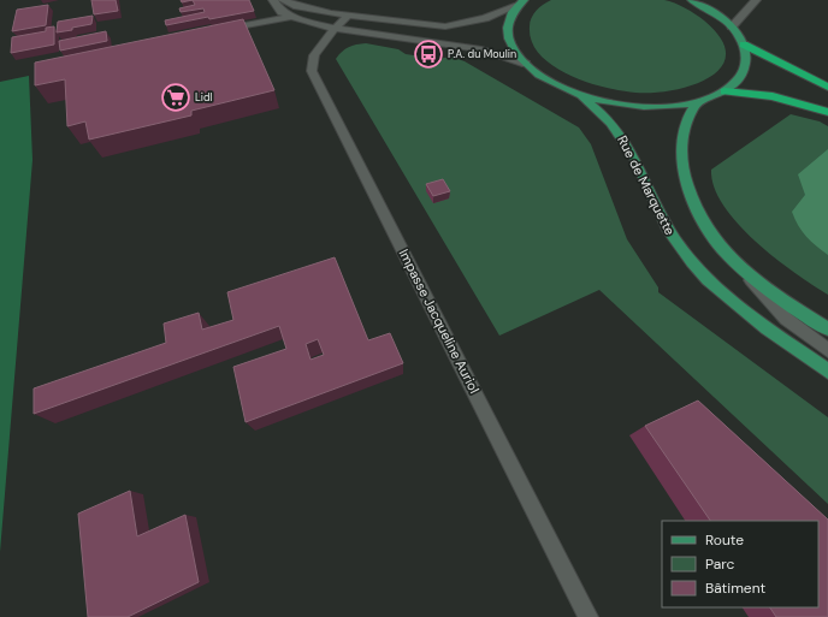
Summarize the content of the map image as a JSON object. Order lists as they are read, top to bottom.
{
  "streets": {
    "main road": ["Rue de Marquette"],
    "street": ["Impasse Jacqueline Auriol"]
  },
  "places": {
    "bus stop": ["P.A. du Moulin"],
    "supermarket": ["Lidl"]
  },
  "legend": ["Route", "Parc", "Bâtiment"]
}
